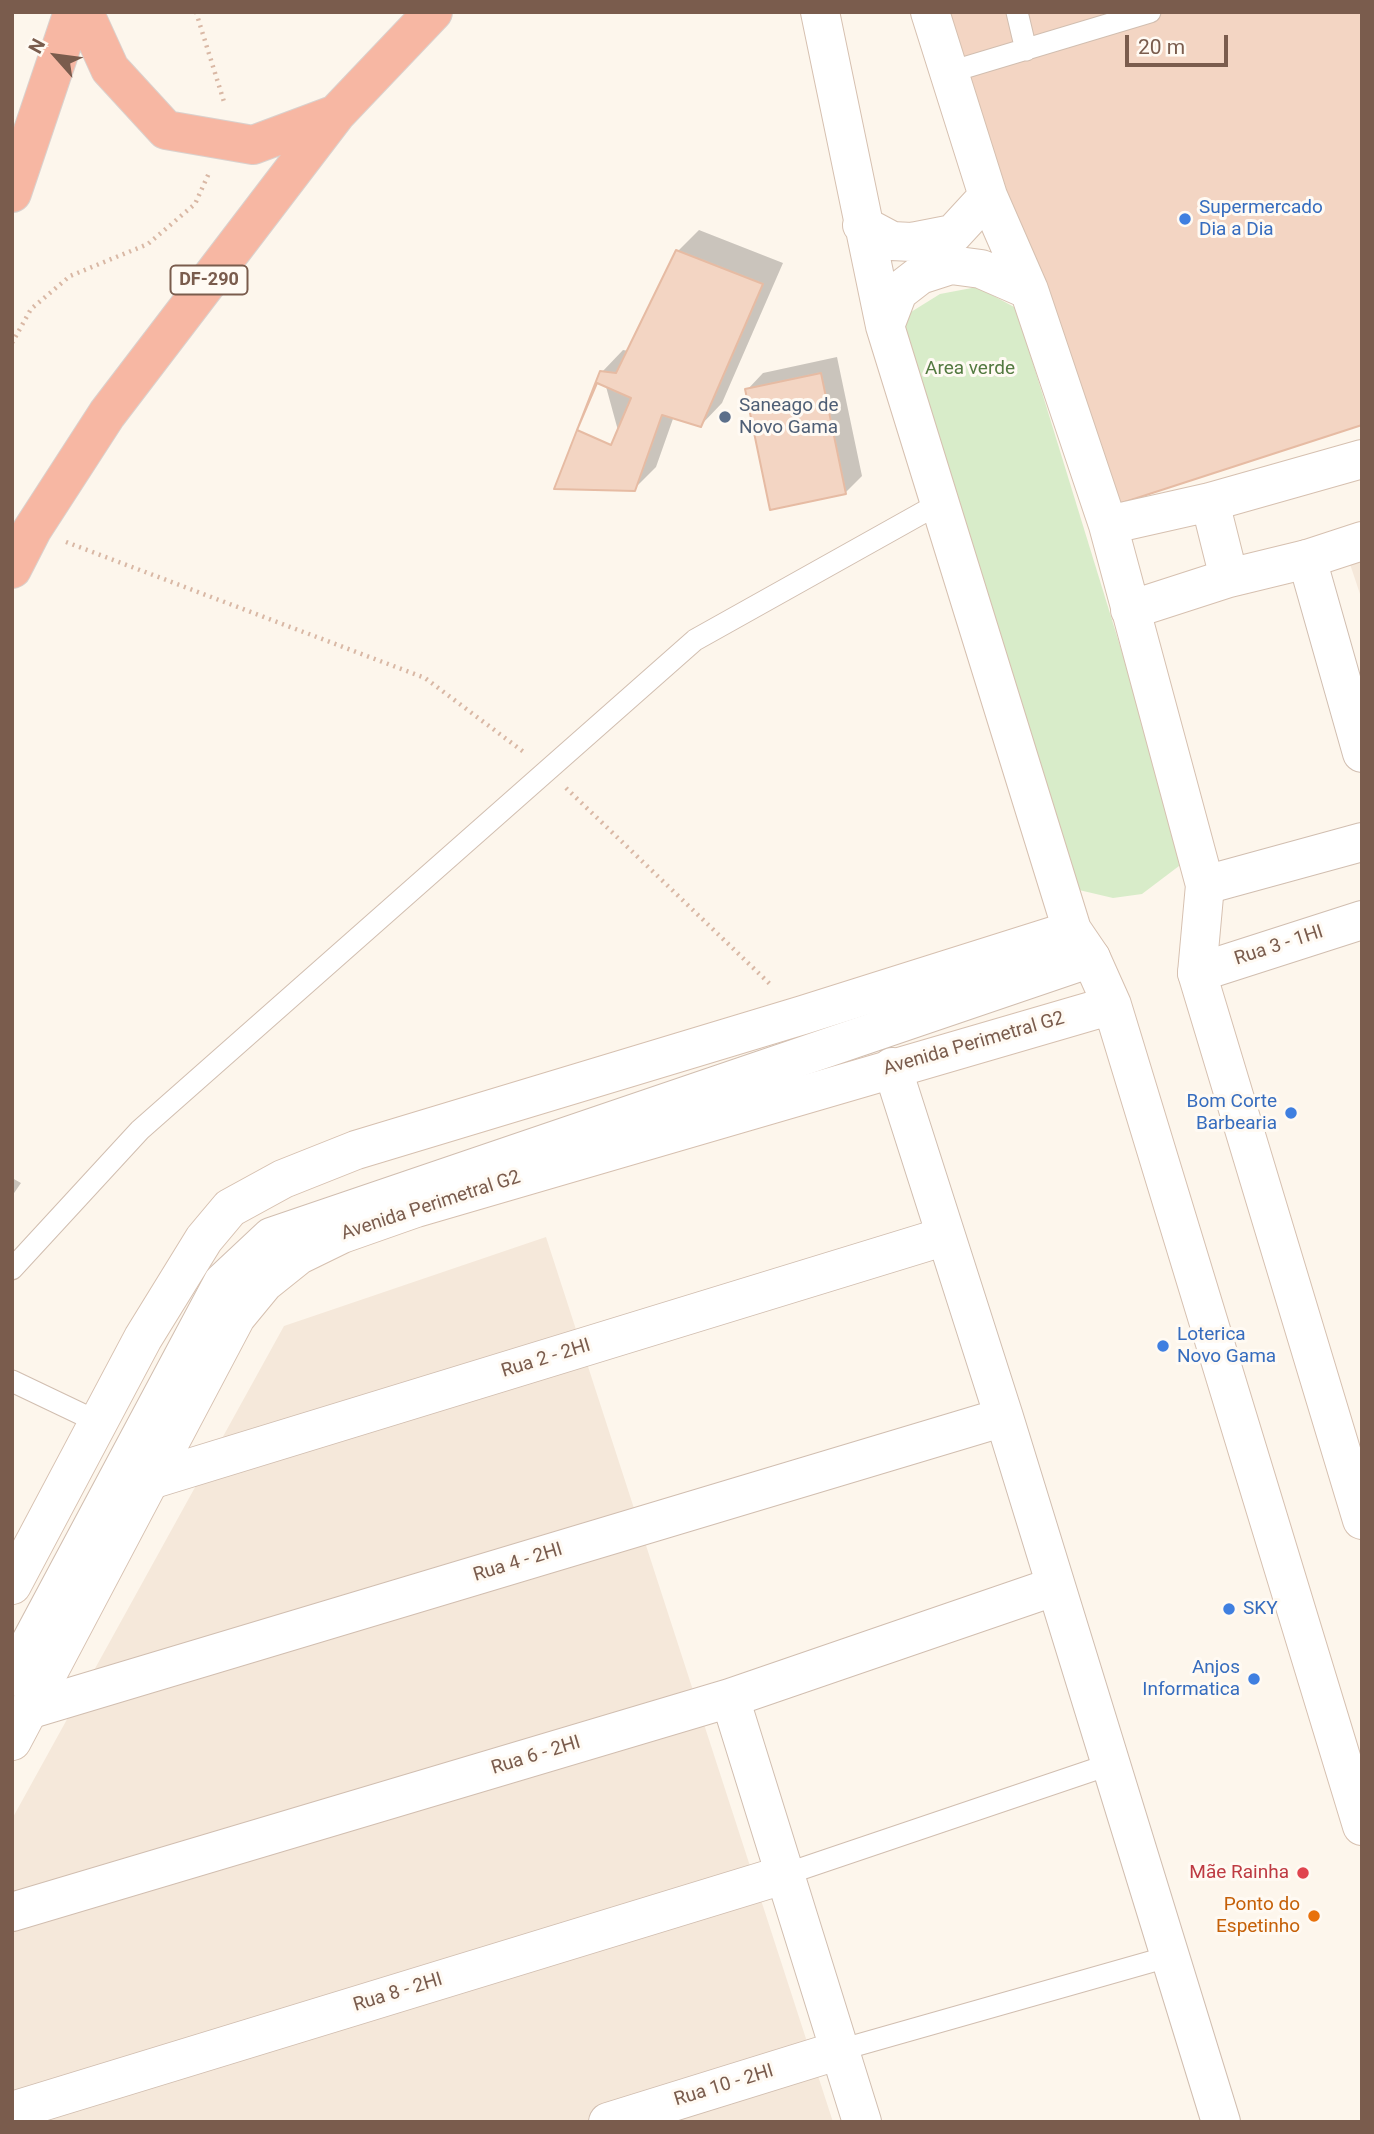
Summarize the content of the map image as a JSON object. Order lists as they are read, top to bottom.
{
  "streets": {
    "highway": ["DF-290"],
    "street": [
      "Rua 3 - 1HI",
      "Avenida Perimetral G2",
      "Rua 2 - 2HI",
      "Rua 4 - 2HI",
      "Rua 6 - 2HI",
      "Rua 8 - 2HI",
      "Rua 10 - 2HI"
    ]
  },
  "crossings": [
    ["Avenida Perimetral G2", "Rua 2 - 2HI"],
    ["Avenida Perimetral G2", "Rua 4 - 2HI"]
  ],
  "parks": ["Area verde"],
  "places": [
    "Supermercado Dia a Dia",
    "Saneago de Novo Gama",
    "Bom Corte Barbearia",
    "Loterica Novo Gama",
    "SKY",
    "Anjos Informatica",
    "Mãe Rainha",
    "Ponto do Espetinho"
  ],
  "scale_bar": "20 m",
  "north": "top left"
}
